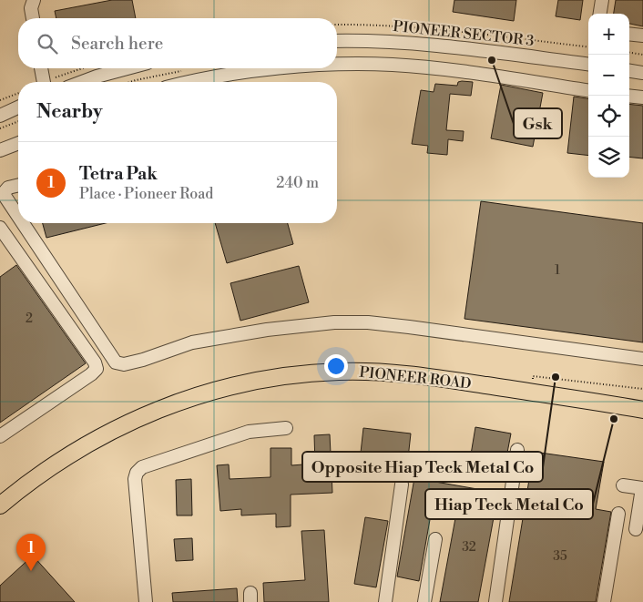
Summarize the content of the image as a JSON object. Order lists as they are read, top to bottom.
{
  "streets": {
    "main road": ["PIONEER ROAD"],
    "street": ["PIONEER SECTOR 3"]
  },
  "places": ["Gsk", "Opposite Hiap Teck Metal Co", "Hiap Teck Metal Co"],
  "house_numbers": [
    "1",
    "2",
    "32",
    "35"
  ],
  "page": {
    "map_buttons": ["+", "−"],
    "search": "Search here",
    "heading": "Nearby",
    "list": [
      {
        "mark": "1",
        "name": "Tetra Pak",
        "note": "Place · Pioneer Road",
        "value": "240 m"
      }
    ],
    "pins": "1"
  }
}
